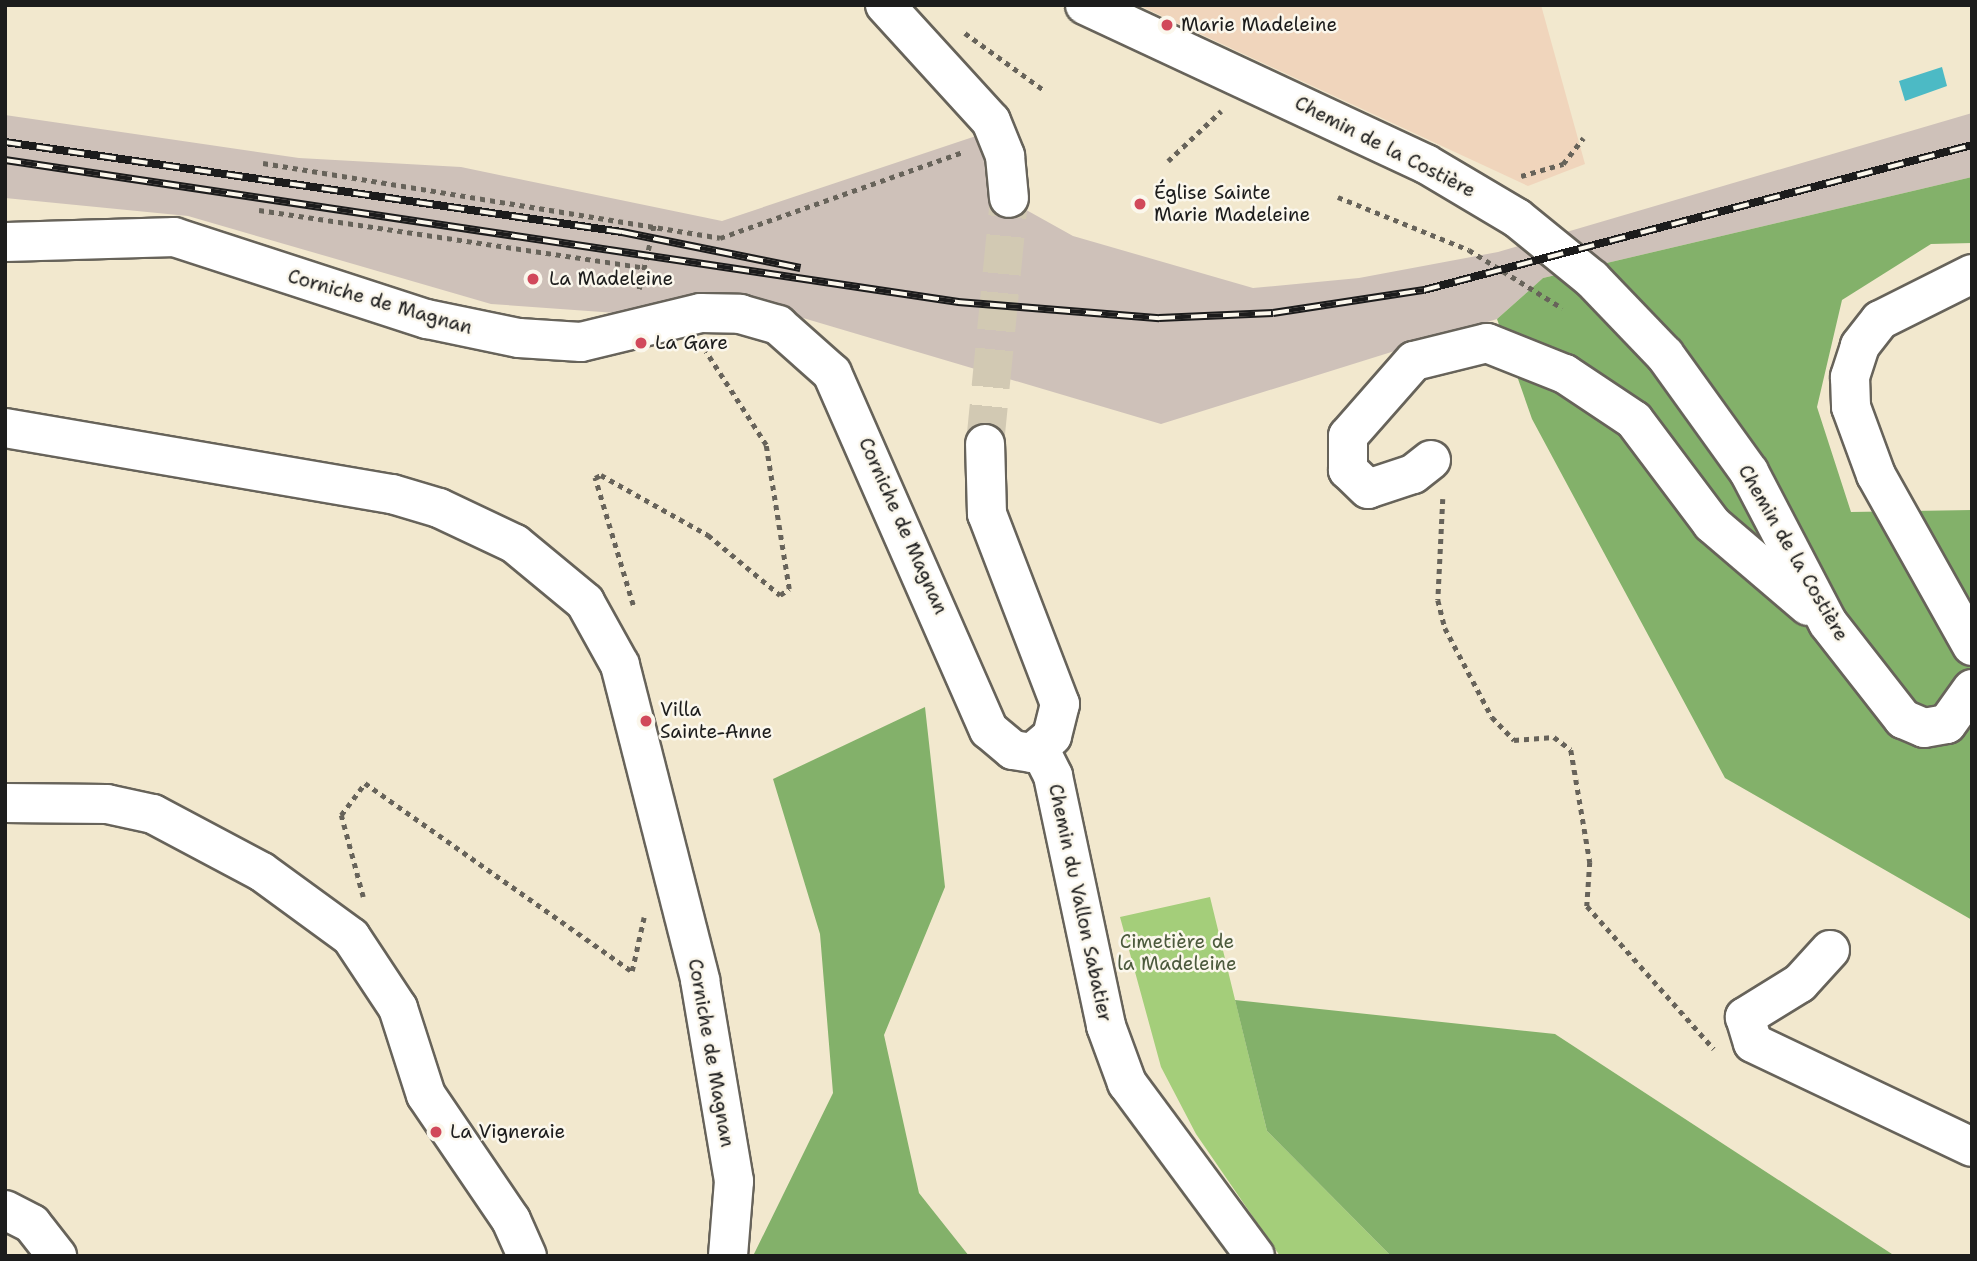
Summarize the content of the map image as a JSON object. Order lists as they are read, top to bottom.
{
  "streets": {
    "street": ["Chemin de la Costière", "Corniche de Magnan", "Chemin du Vallon Sabatier"]
  },
  "crossings": [
    ["Corniche de Magnan", "Chemin du Vallon Sabatier"]
  ],
  "parks": ["Cimetière de la Madeleine"],
  "places": [
    "Marie Madeleine",
    "Église Sainte Marie Madeleine",
    "La Madeleine",
    "La Gare",
    "Villa Sainte-Anne",
    "La Vigneraie"
  ]
}
